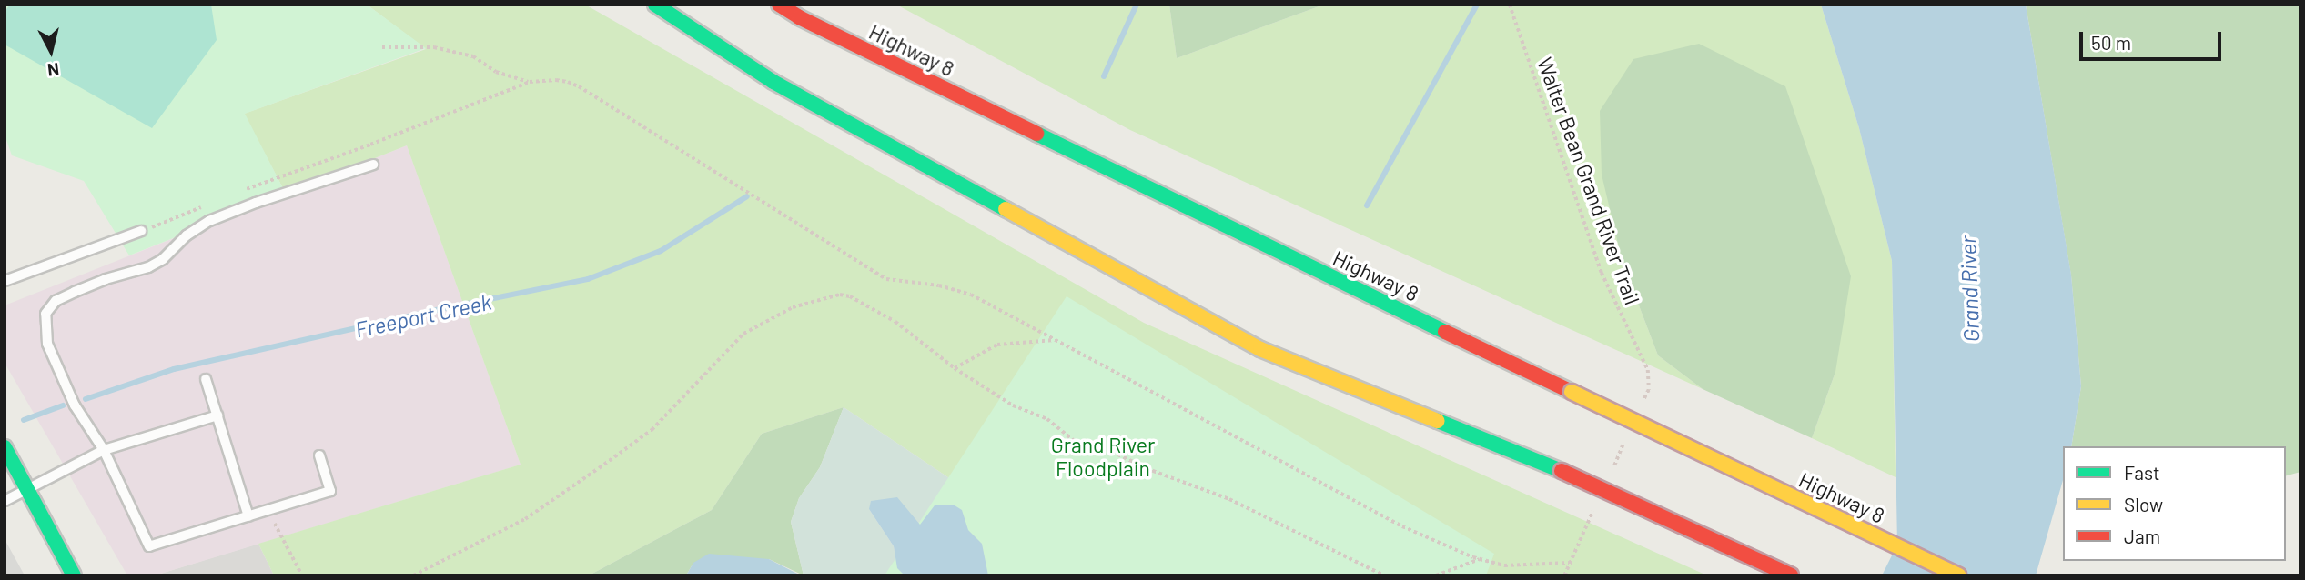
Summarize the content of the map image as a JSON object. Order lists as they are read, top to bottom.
{
  "streets": {
    "main road": ["Highway 8"],
    "path": ["Walter Bean Grand River Trail"]
  },
  "water": ["Grand River", "Freeport Creek"],
  "parks": ["Grand River Floodplain"],
  "legend": ["Fast", "Slow", "Jam"],
  "scale_bar": "50 m",
  "north": "bottom"
}
